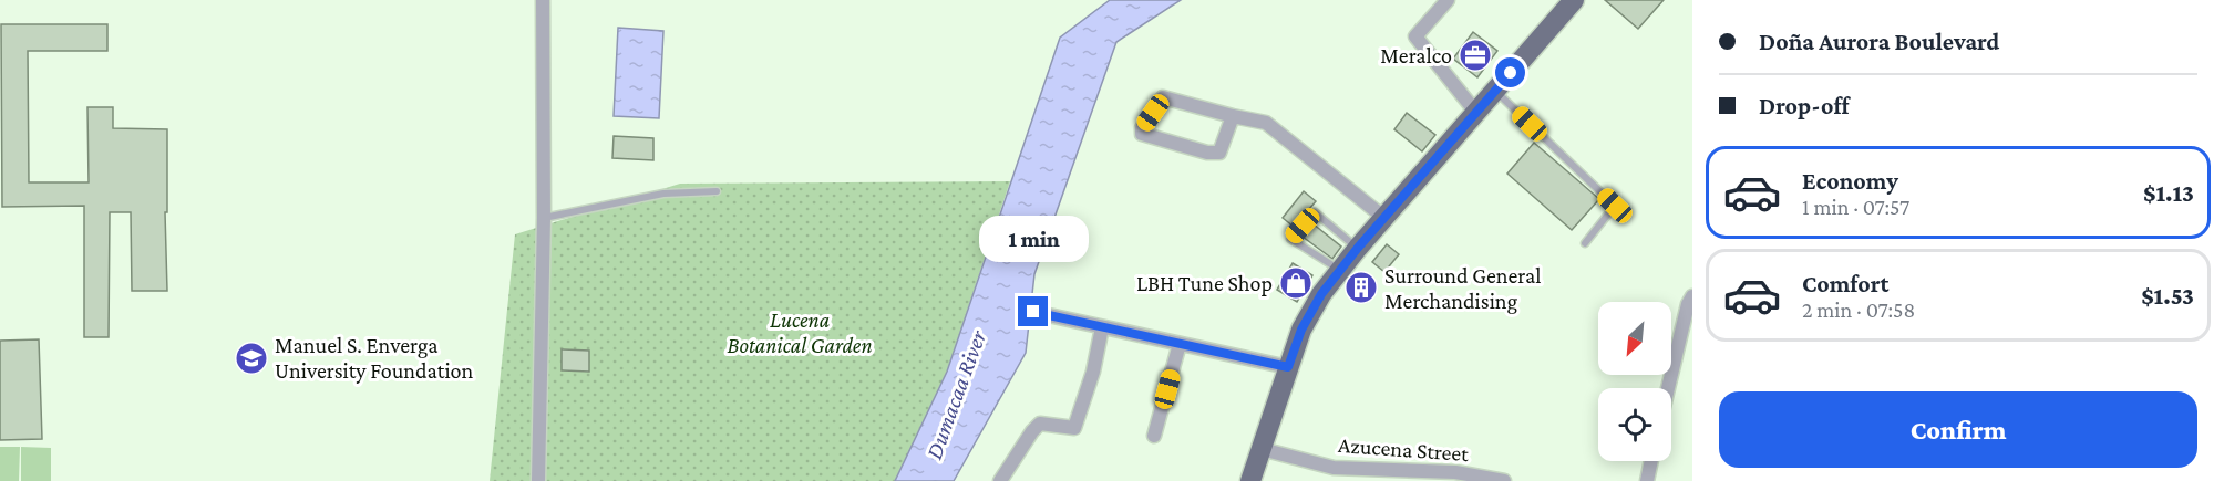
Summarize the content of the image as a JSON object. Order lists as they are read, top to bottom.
{
  "streets": {
    "street": ["Azucena Street"]
  },
  "water": ["Dumacaa River"],
  "parks": ["Lucena Botanical Garden"],
  "places": {
    "office": ["Meralco"],
    "shop": ["LBH Tune Shop"],
    "building": ["Surround General Merchandising"],
    "school or university": ["Manuel S. Enverga University Foundation"]
  },
  "north": "bottom left",
  "page": {
    "banner": ["Doña Aurora Boulevard", "Drop-off"],
    "list": [
      {
        "name": "Economy",
        "note": "1 min · 07:57",
        "value": "$1.13"
      },
      {
        "name": "Comfort",
        "note": "2 min · 07:58",
        "value": "$1.53"
      }
    ],
    "bubble": "1 min",
    "buttons": "Confirm"
  }
}
